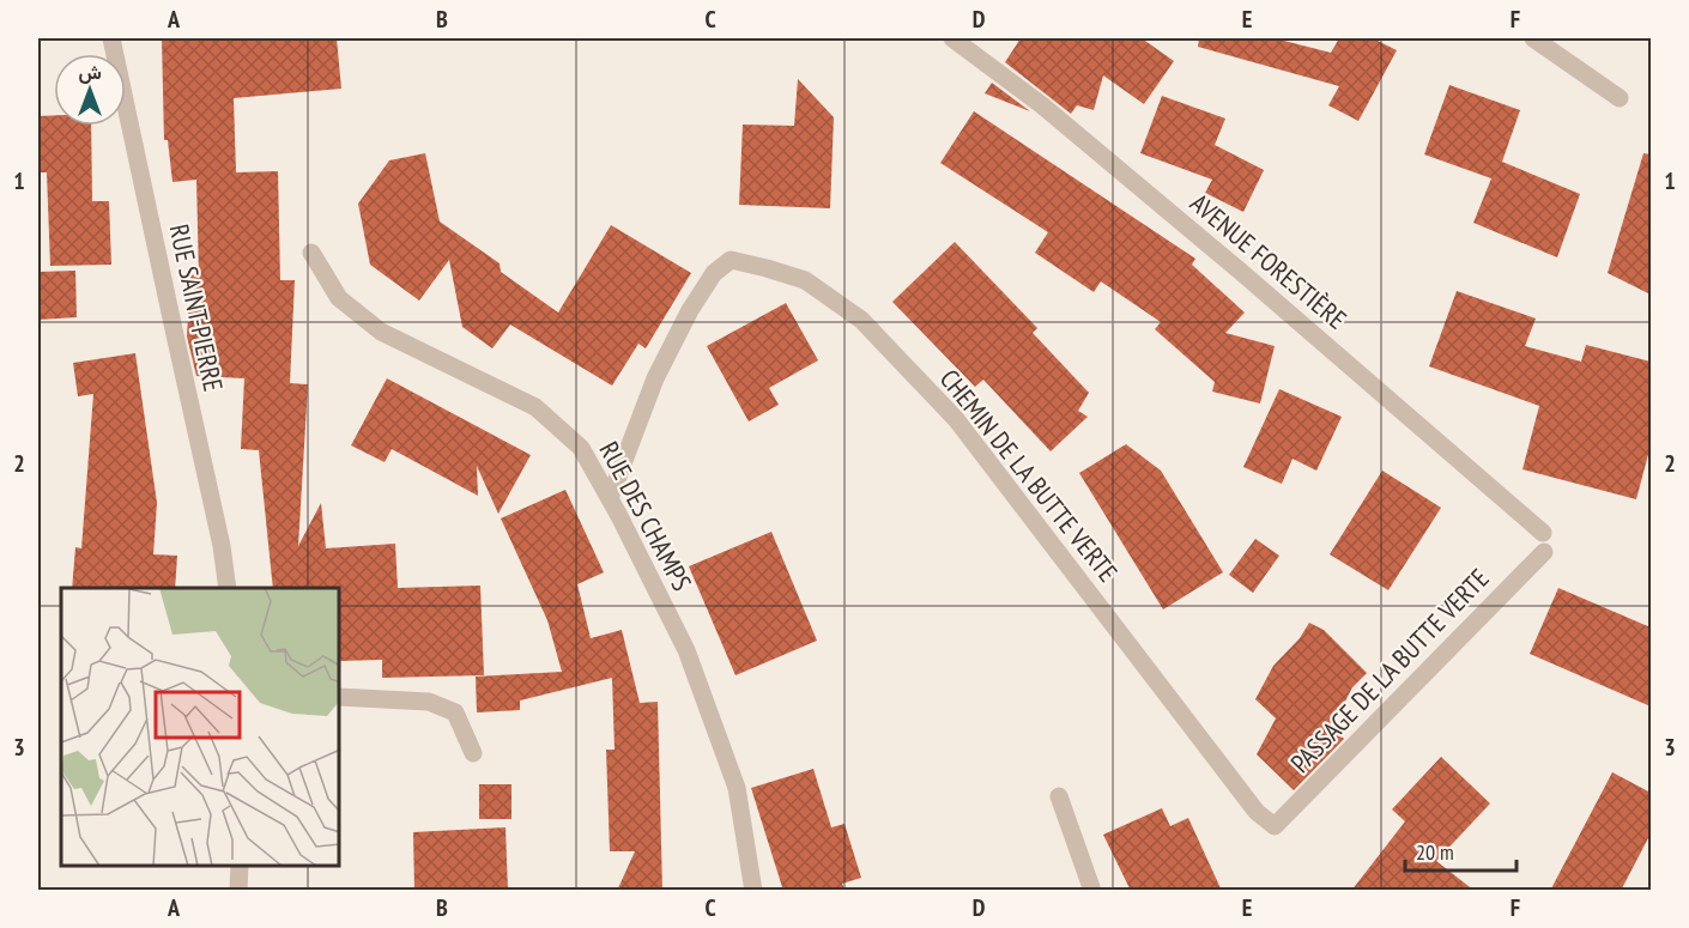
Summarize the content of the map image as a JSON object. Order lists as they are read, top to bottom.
{
  "streets": {
    "street": [
      "AVENUE FORESTIÈRE",
      "RUE SAINT-PIERRE",
      "CHEMIN DE LA BUTTE VERTE",
      "RUE DES CHAMPS",
      "PASSAGE DE LA BUTTE VERTE"
    ]
  },
  "crossings": [
    ["AVENUE FORESTIÈRE", "PASSAGE DE LA BUTTE VERTE"],
    ["CHEMIN DE LA BUTTE VERTE", "RUE DES CHAMPS"],
    ["CHEMIN DE LA BUTTE VERTE", "PASSAGE DE LA BUTTE VERTE"]
  ],
  "scale_bar": "20 m",
  "north": "top",
  "grid": {
    "columns": [
      "A",
      "B",
      "C",
      "D",
      "E",
      "F"
    ],
    "rows": ["1", "2", "3"]
  }
}
